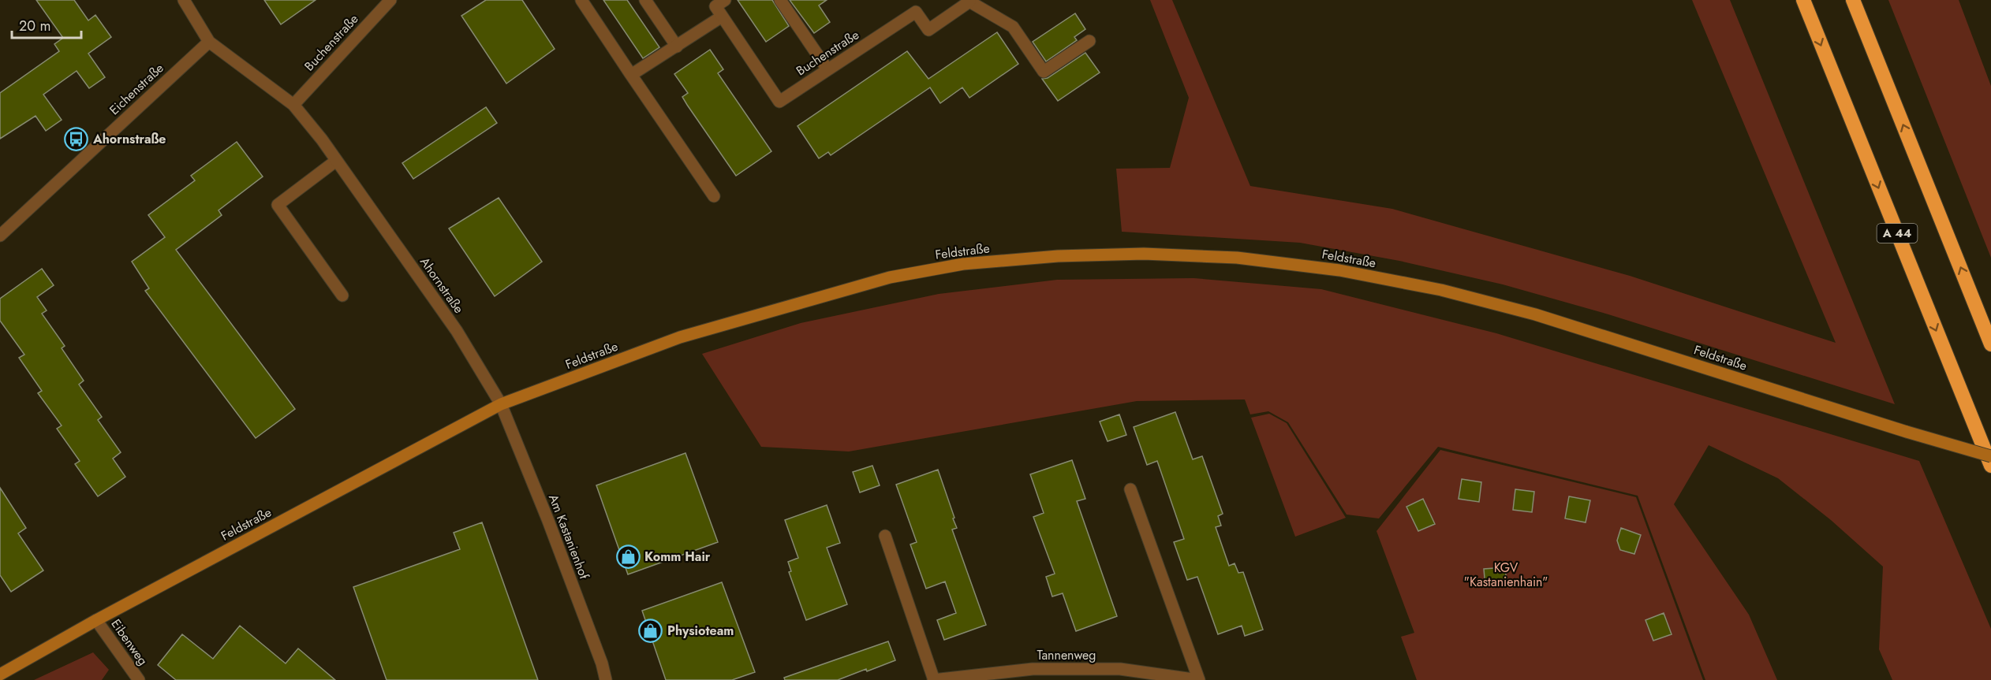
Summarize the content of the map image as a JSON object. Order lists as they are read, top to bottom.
{
  "streets": {
    "highway": ["A 44"],
    "main road": ["Feldstraße"],
    "street": [
      "Buchenstraße",
      "Eichenstraße",
      "Ahornstraße",
      "Am Kastanienhof",
      "Eibenweg",
      "Tannenweg"
    ]
  },
  "crossings": [
    ["Buchenstraße", "Ahornstraße"],
    ["Eichenstraße", "Ahornstraße"],
    ["Feldstraße", "Ahornstraße"],
    ["Feldstraße", "Am Kastanienhof"],
    ["Feldstraße", "Eibenweg"],
    ["Ahornstraße", "Am Kastanienhof"]
  ],
  "parks": ["KGV \"Kastanienhain\""],
  "places": {
    "bus stop": ["Ahornstraße"],
    "shop": ["Komm Hair", "Physioteam"]
  },
  "scale_bar": "20 m"
}
